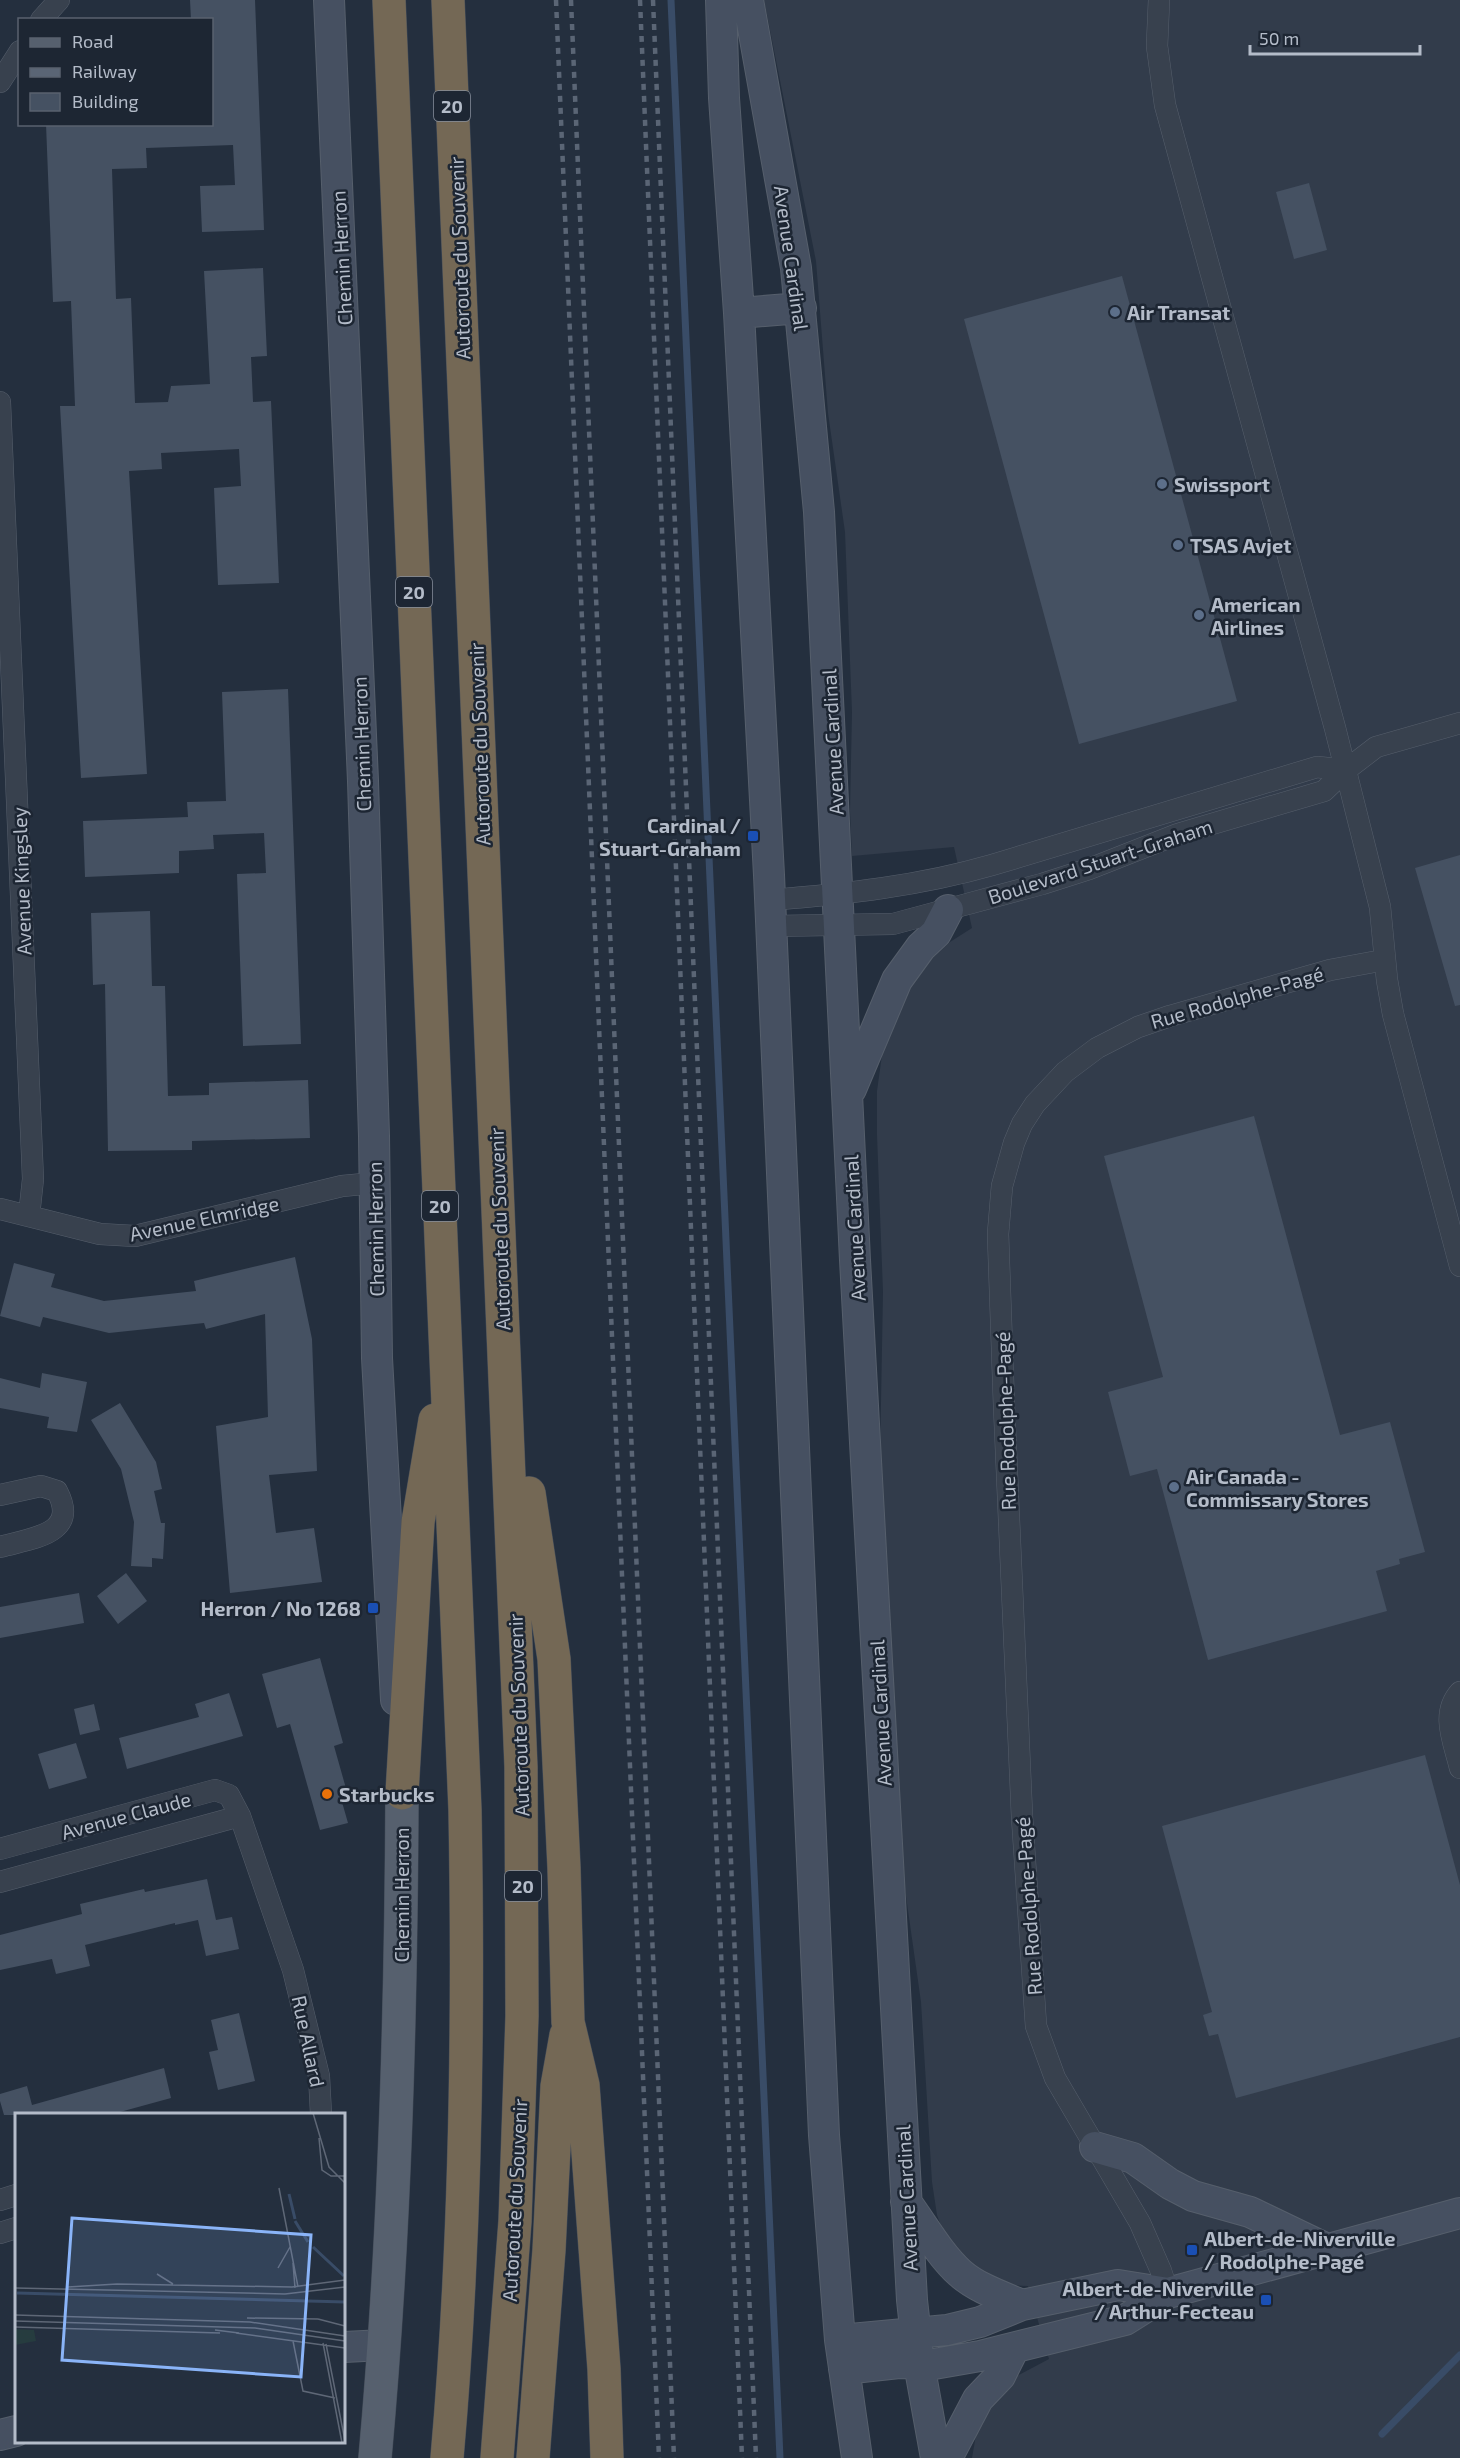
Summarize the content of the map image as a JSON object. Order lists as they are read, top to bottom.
{
  "streets": {
    "highway": ["20", "Autoroute du Souvenir"],
    "main road": ["Chemin Herron", "Avenue Cardinal"],
    "street": [
      "Boulevard Stuart-Graham",
      "Avenue Kingsley",
      "Rue Rodolphe-Pagé",
      "Avenue Elmridge",
      "Avenue Claude",
      "Rue Allard"
    ]
  },
  "crossings": [
    ["Chemin Herron", "Avenue Elmridge"],
    ["Avenue Cardinal", "Boulevard Stuart-Graham"],
    ["Avenue Kingsley", "Avenue Elmridge"],
    ["Avenue Claude", "Rue Allard"]
  ],
  "places": {
    "other": [
      "Air Transat",
      "Swissport",
      "TSAS Avjet",
      "American Airlines",
      "Air Canada - Commissary Stores",
      "Starbucks"
    ],
    "transit": [
      "Cardinal / Stuart-Graham",
      "Herron / No 1268",
      "Albert-de-Niverville / Rodolphe-Pagé",
      "Albert-de-Niverville / Arthur-Fecteau"
    ]
  },
  "legend": ["Road", "Railway", "Building"],
  "scale_bar": "50 m"
}
